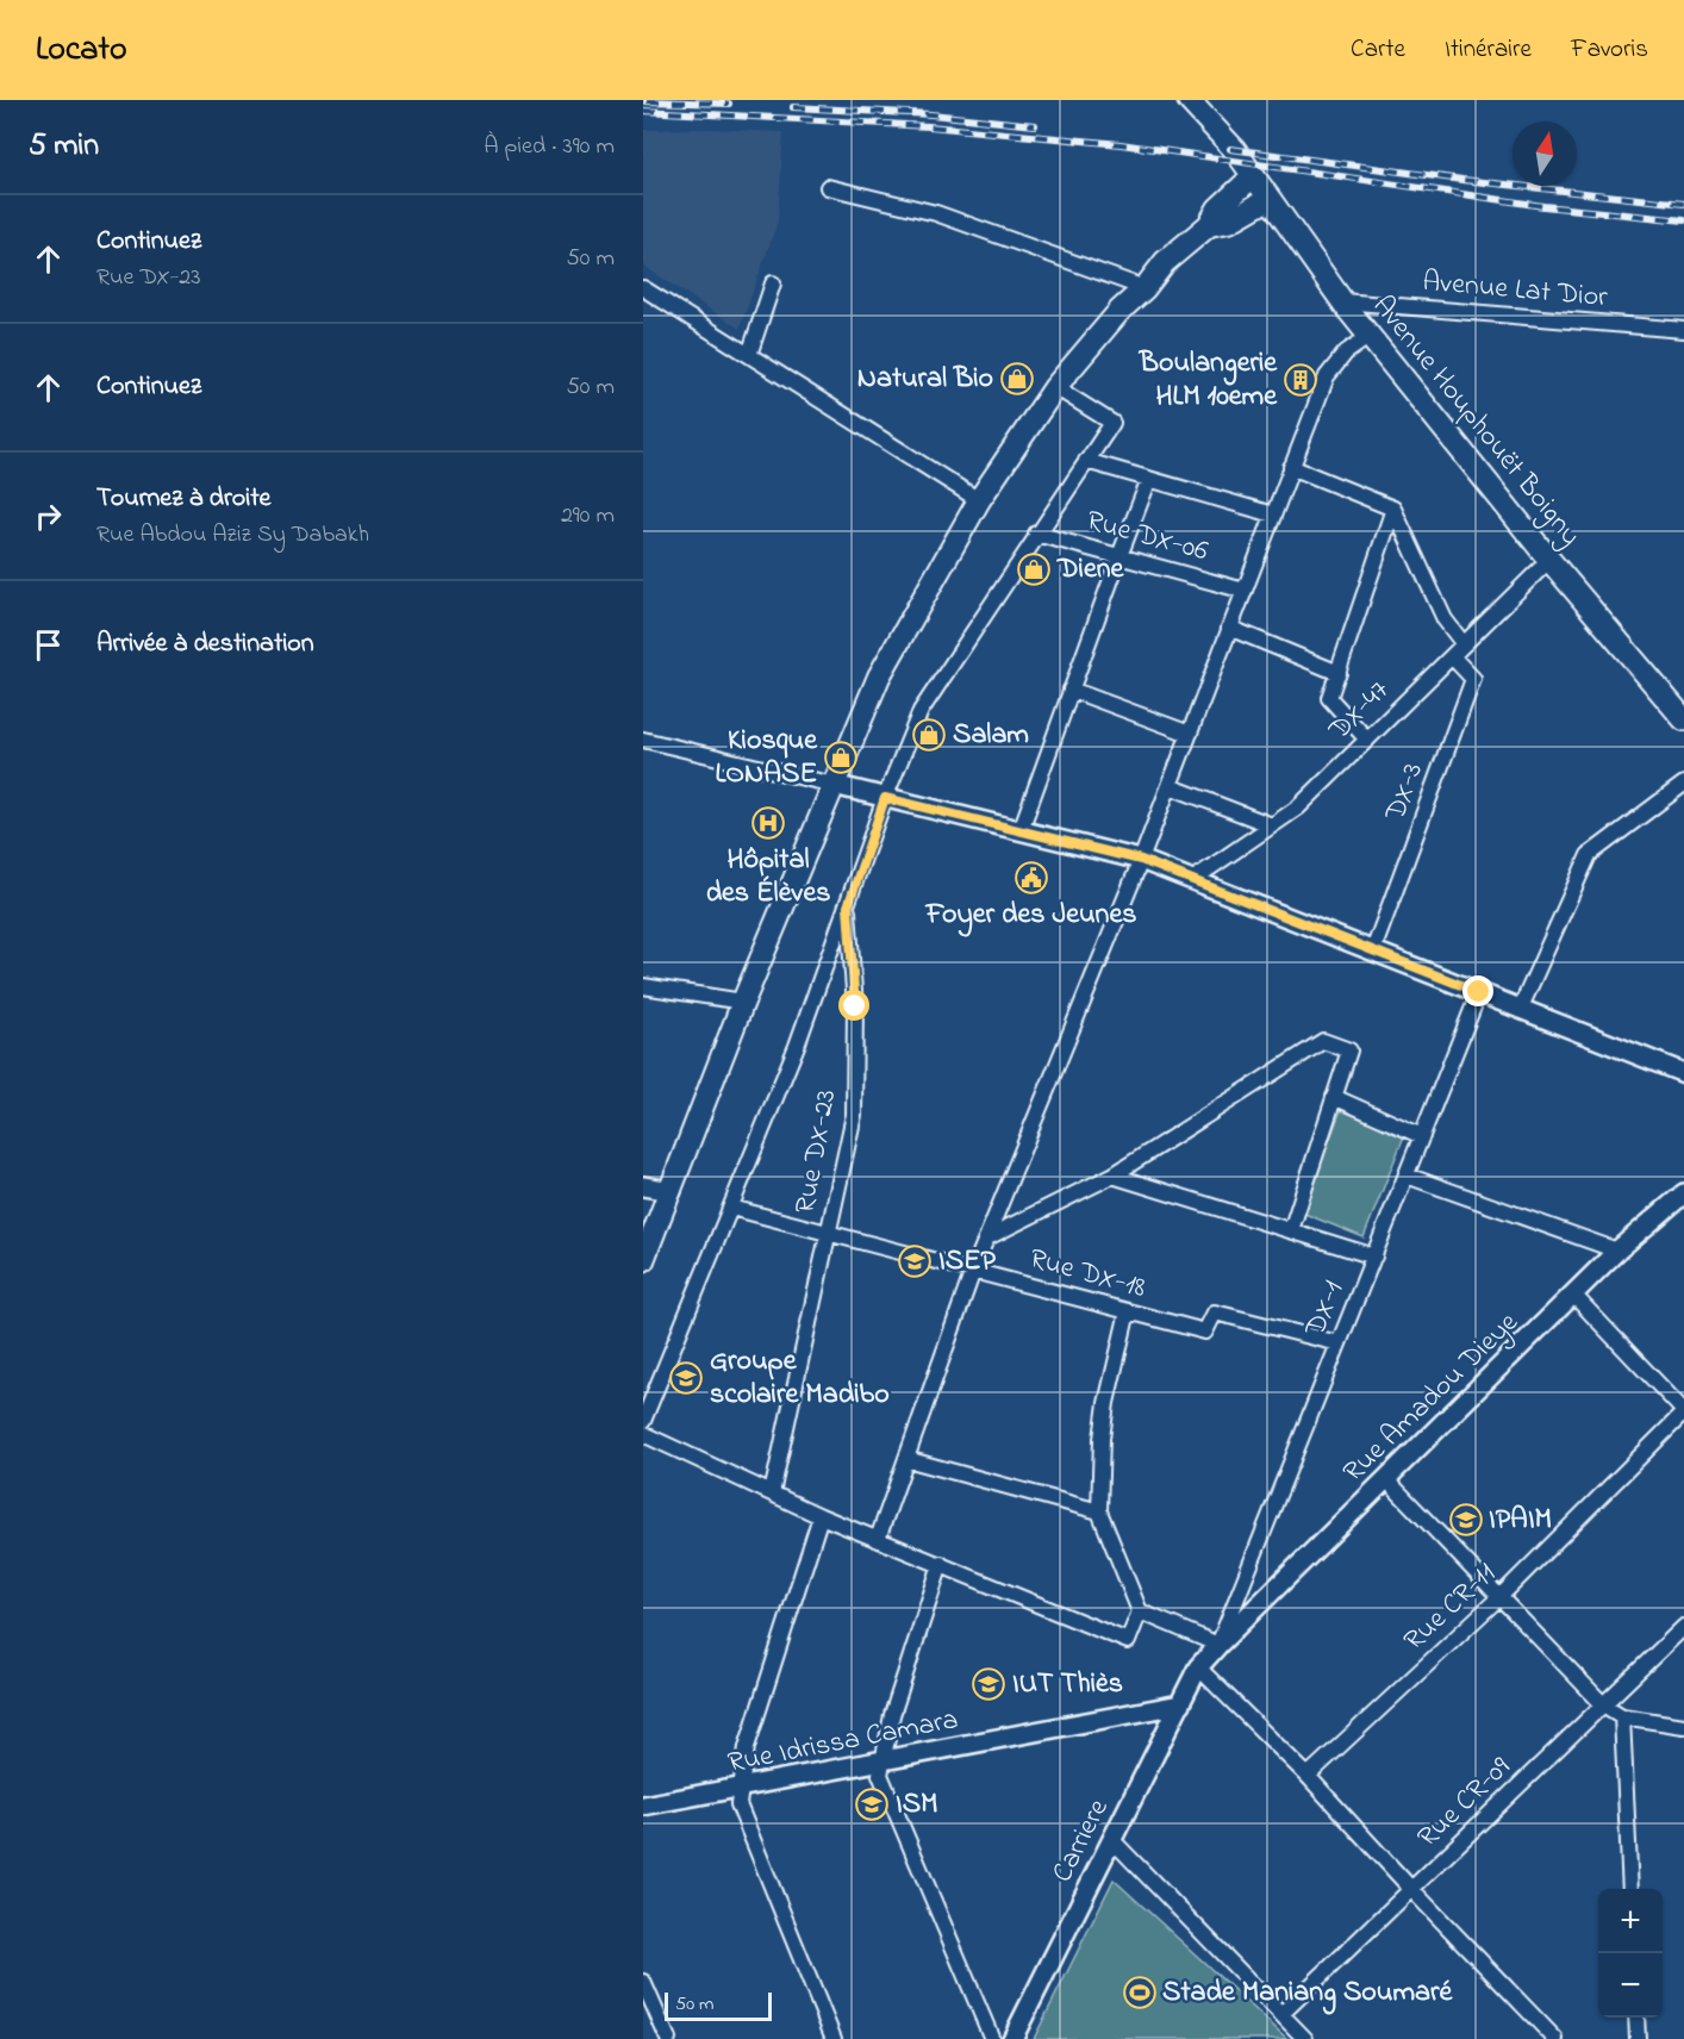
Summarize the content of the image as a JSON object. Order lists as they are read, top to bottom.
{
  "streets": {
    "main road": ["Avenue Houphouët Boigny"],
    "street": [
      "Avenue Lat Dior",
      "Rue DX-06",
      "DX-47",
      "DX-3",
      "Rue DX-23",
      "Rue DX-18",
      "DX-1",
      "Rue Amadou Dieye",
      "Rue CR-11",
      "Rue Idrissa Camara",
      "Rue CR-09",
      "Carriere"
    ]
  },
  "crossings": [
    ["Avenue Lat Dior", "Avenue Houphouët Boigny"],
    ["Avenue Houphouët Boigny", "DX-47"],
    ["DX-47", "DX-3"],
    ["Rue DX-23", "Rue DX-18"],
    ["Rue DX-18", "DX-1"],
    ["DX-1", "Rue Amadou Dieye"],
    ["Rue Amadou Dieye", "Carriere"],
    ["Rue Idrissa Camara", "Carriere"]
  ],
  "places": {
    "shop": [
      "Natural Bio",
      "Diene",
      "Salam",
      "Kiosque LONASE"
    ],
    "building": ["Boulangerie HLM 10eme"],
    "hospital": ["Hôpital des Élèves"],
    "public building": ["Foyer des Jeunes"],
    "school or university": [
      "ISEP",
      "Groupe scolaire Madibo",
      "IPAIM",
      "IUT Thiès",
      "ISM"
    ],
    "sports": ["Stade Maniang Soumaré"]
  },
  "scale_bar": "50 m",
  "north": "top",
  "page": {
    "header": "Locato",
    "nav": ["Carte", "Itinéraire", "Favoris"],
    "heading": ["5 min", "À pied · 390 m"],
    "list": [
      ["Continuez", "Rue DX-23", "50 m"],
      ["Continuez", "50 m"],
      ["Tournez à droite", "Rue Abdou Aziz Sy Dabakh", "290 m"],
      "Arrivée à destination"
    ],
    "map_buttons": ["+", "−"],
    "scale": "50 m"
  }
}
